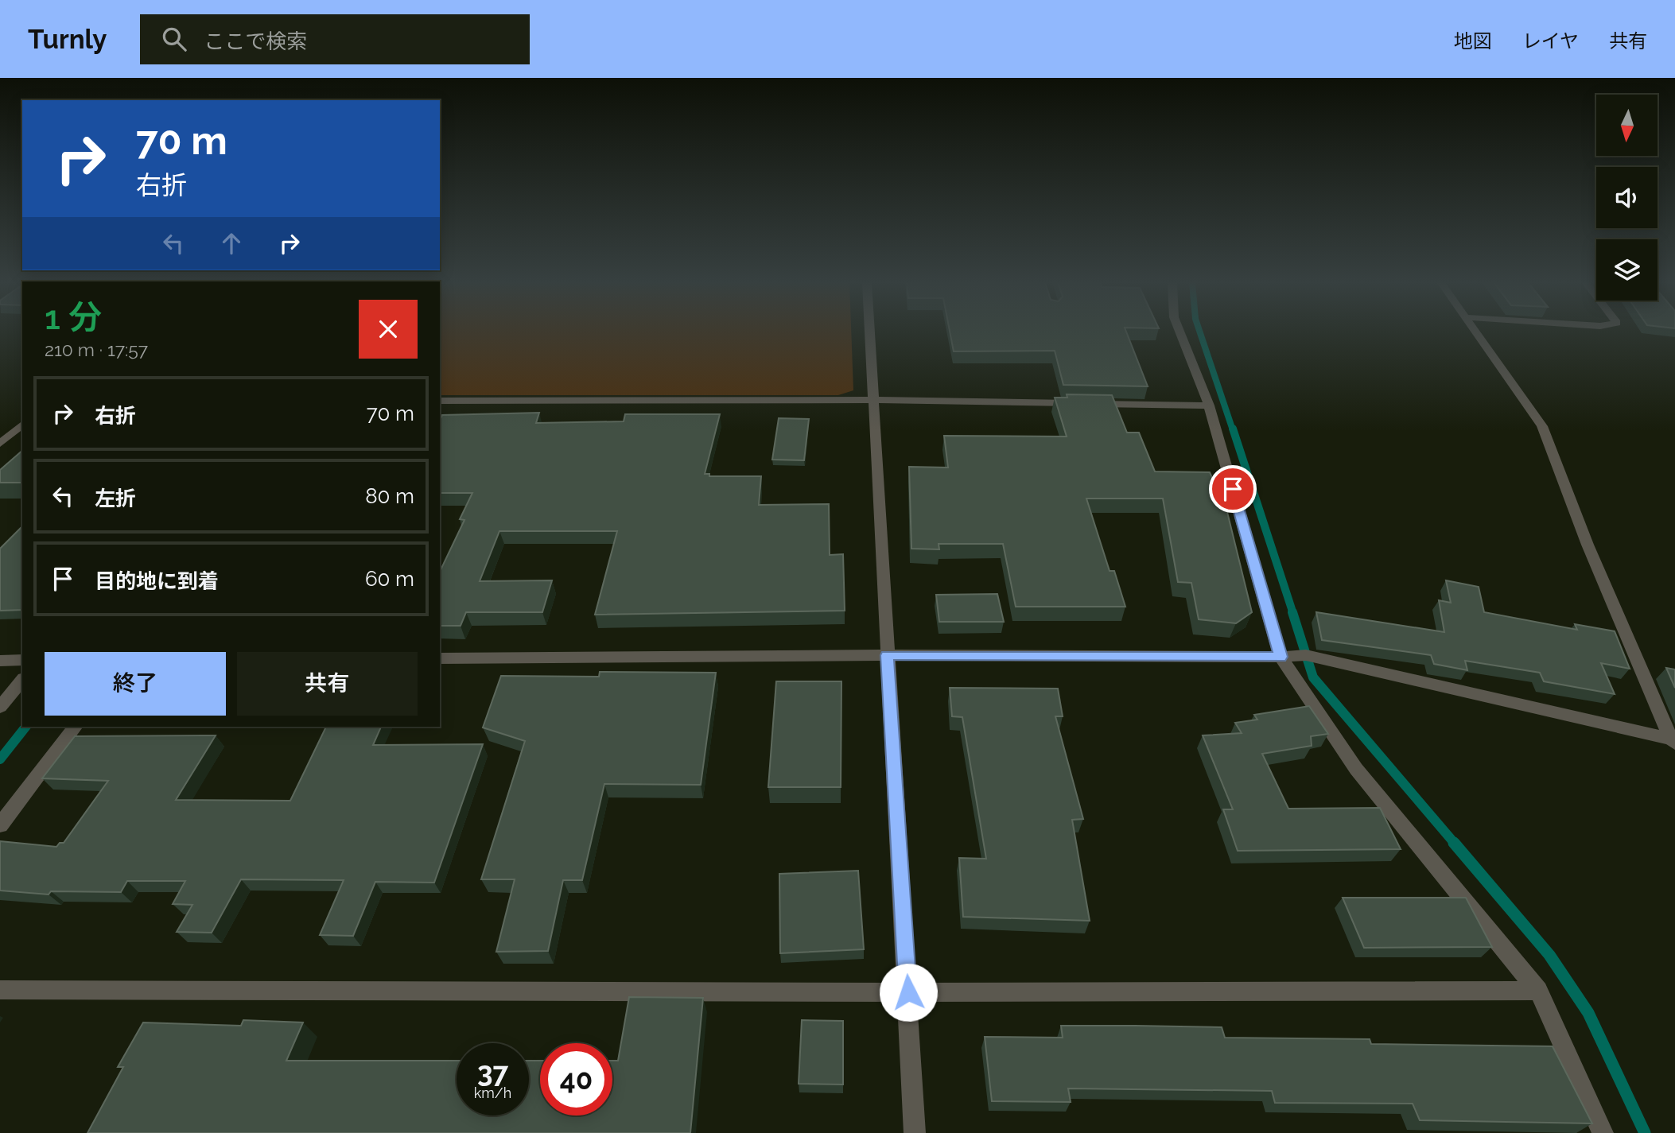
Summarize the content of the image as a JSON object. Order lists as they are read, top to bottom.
{
  "north": "bottom",
  "page": {
    "header": "Turnly",
    "search": "ここで検索",
    "nav": ["地図", "レイヤ", "共有"],
    "turn": ["70 m", "右折"],
    "heading": ["1 分", "210 m · 17:57"],
    "list": [
      {
        "name": "右折",
        "value": "70 m"
      },
      {
        "name": "左折",
        "value": "80 m"
      },
      {
        "name": "目的地に到着",
        "value": "60 m"
      }
    ],
    "buttons": ["終了", "共有"],
    "speed": "37 km/h",
    "limit": "40"
  }
}
